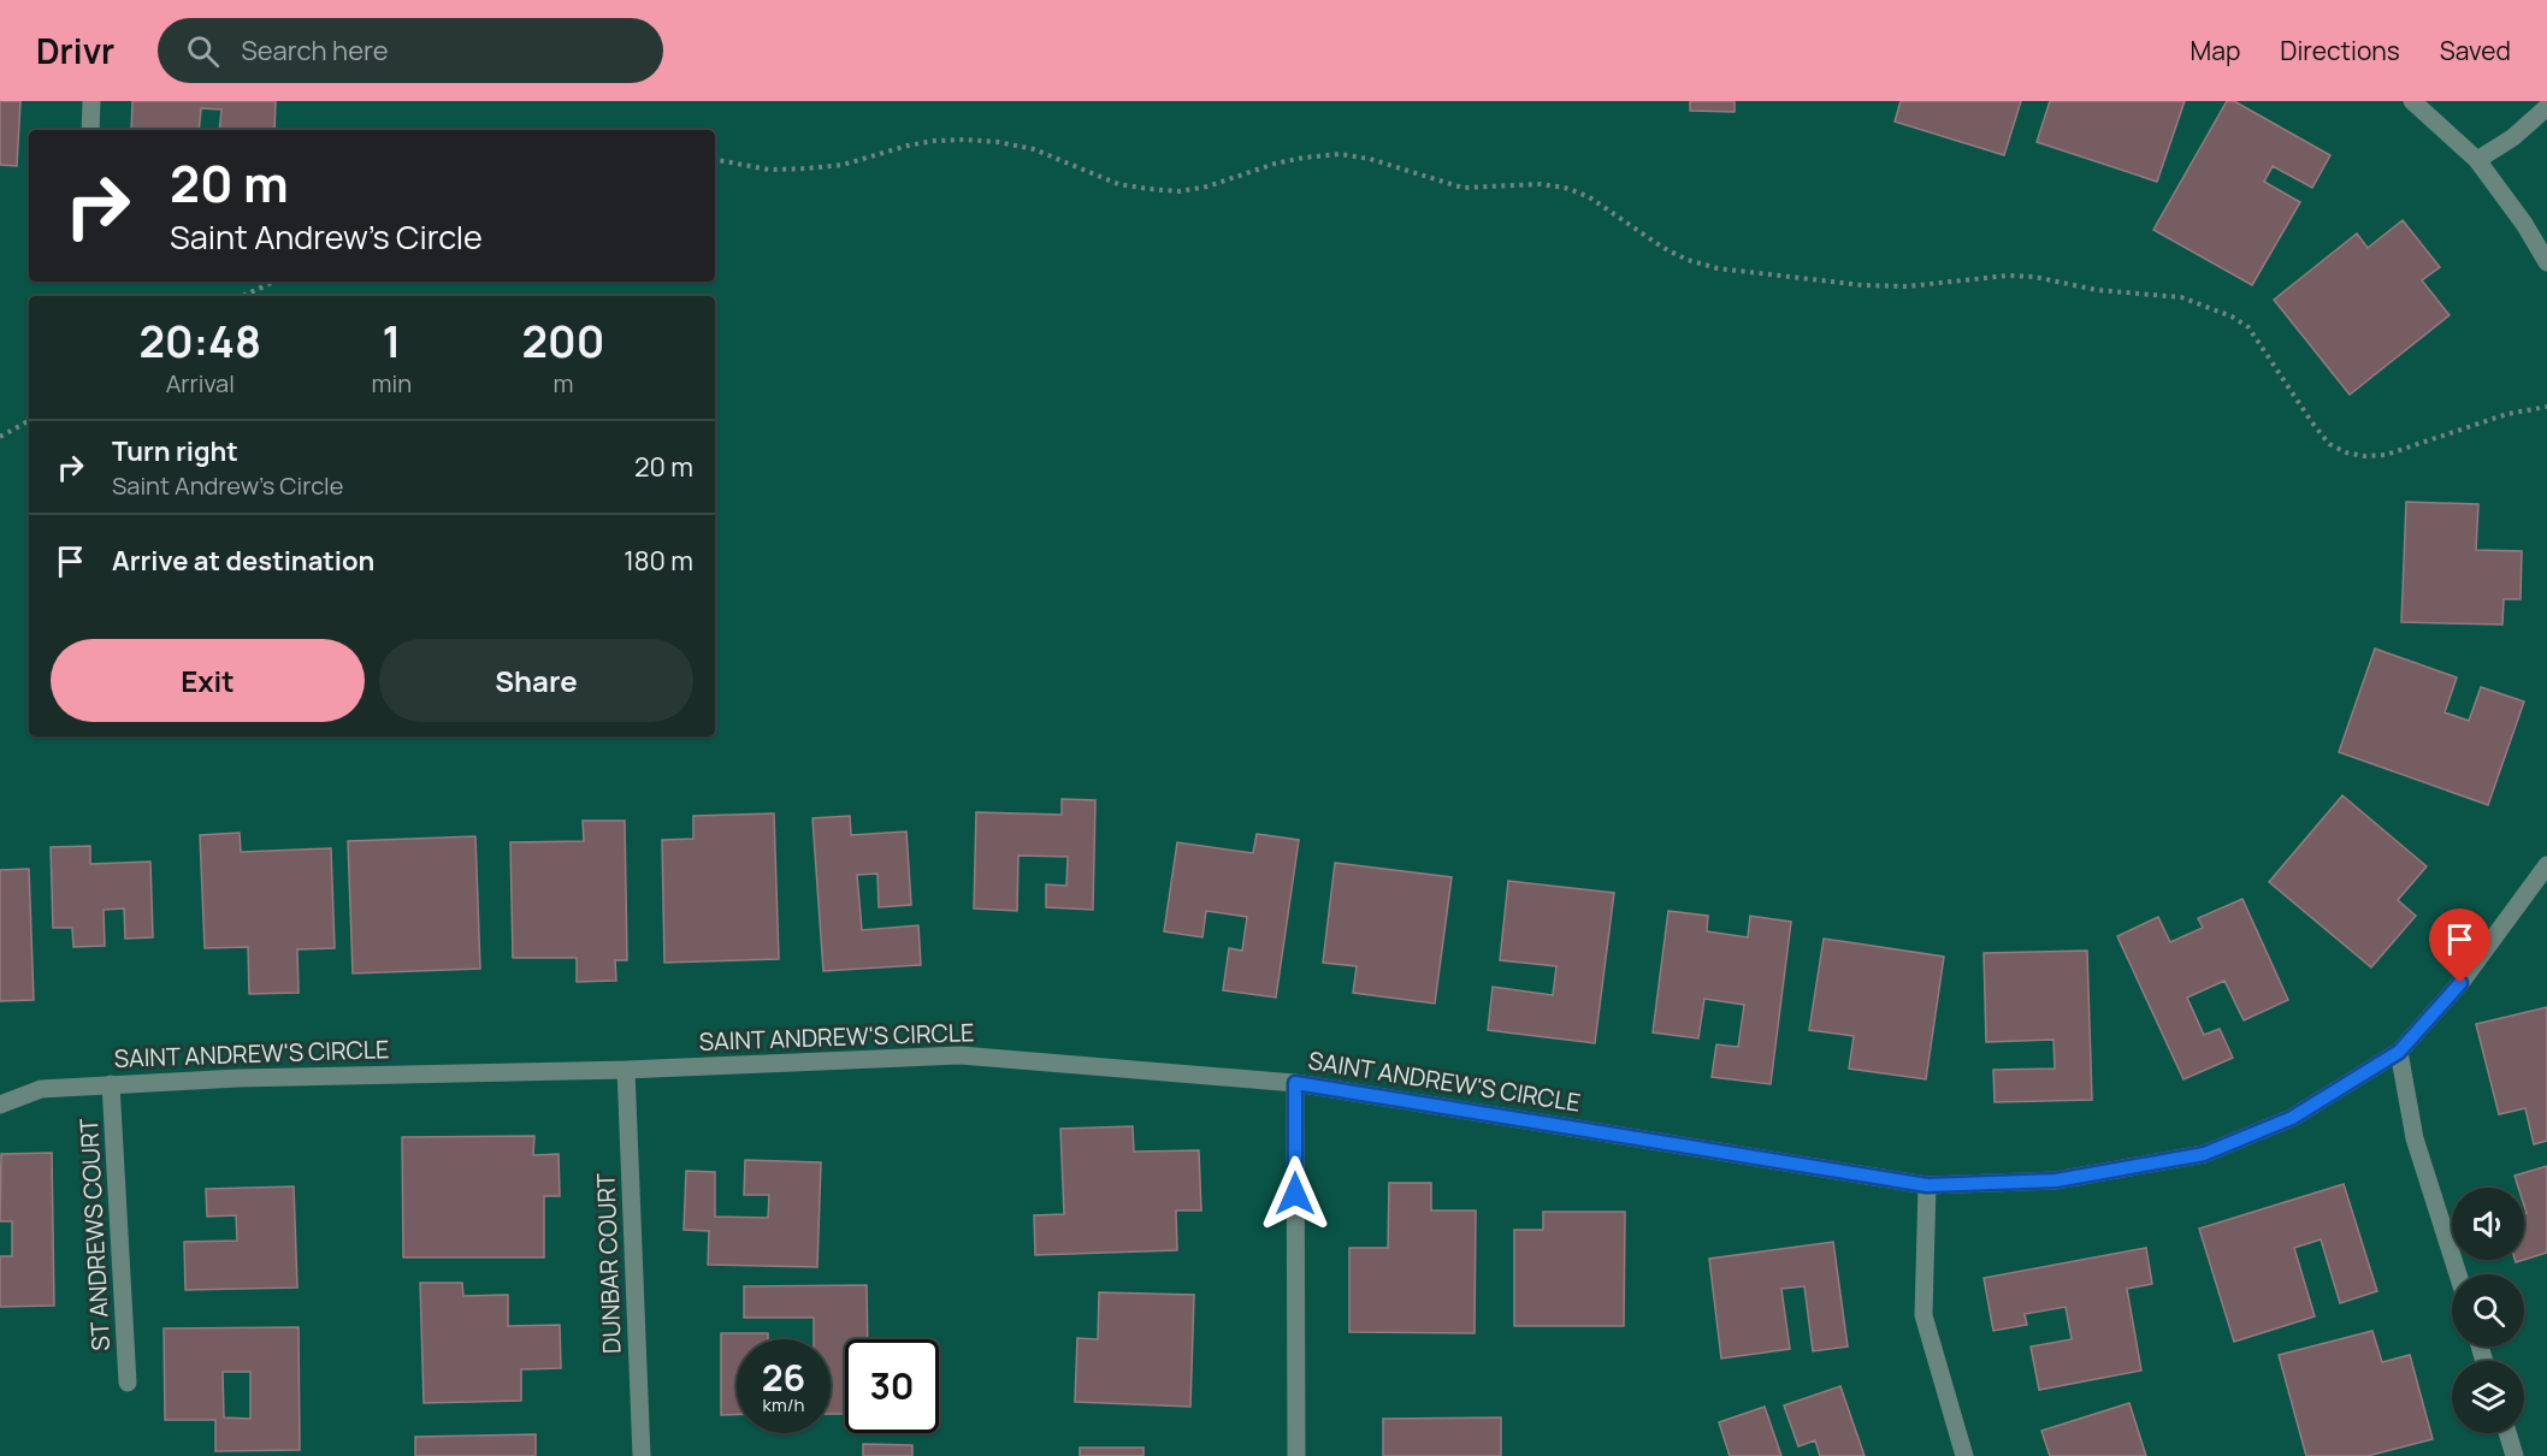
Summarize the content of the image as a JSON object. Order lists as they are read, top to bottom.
{
  "streets": {
    "street": ["SAINT ANDREW'S CIRCLE", "ST ANDREWS COURT", "DUNBAR COURT"]
  },
  "crossings": [
    ["SAINT ANDREW'S CIRCLE", "ST ANDREWS COURT"],
    ["SAINT ANDREW'S CIRCLE", "DUNBAR COURT"]
  ],
  "page": {
    "header": "Drivr",
    "search": "Search here",
    "nav": ["Map", "Directions", "Saved"],
    "turn": ["20 m", "Saint Andrew's Circle"],
    "eta": [
      "20:48",
      "Arrival",
      "1",
      "min",
      "200",
      "m"
    ],
    "list": [
      {
        "name": "Turn right",
        "note": "Saint Andrew's Circle",
        "value": "20 m"
      },
      {
        "name": "Arrive at destination",
        "value": "180 m"
      }
    ],
    "buttons": ["Exit", "Share"],
    "speed": "26 km/h",
    "limit": "30"
  }
}
